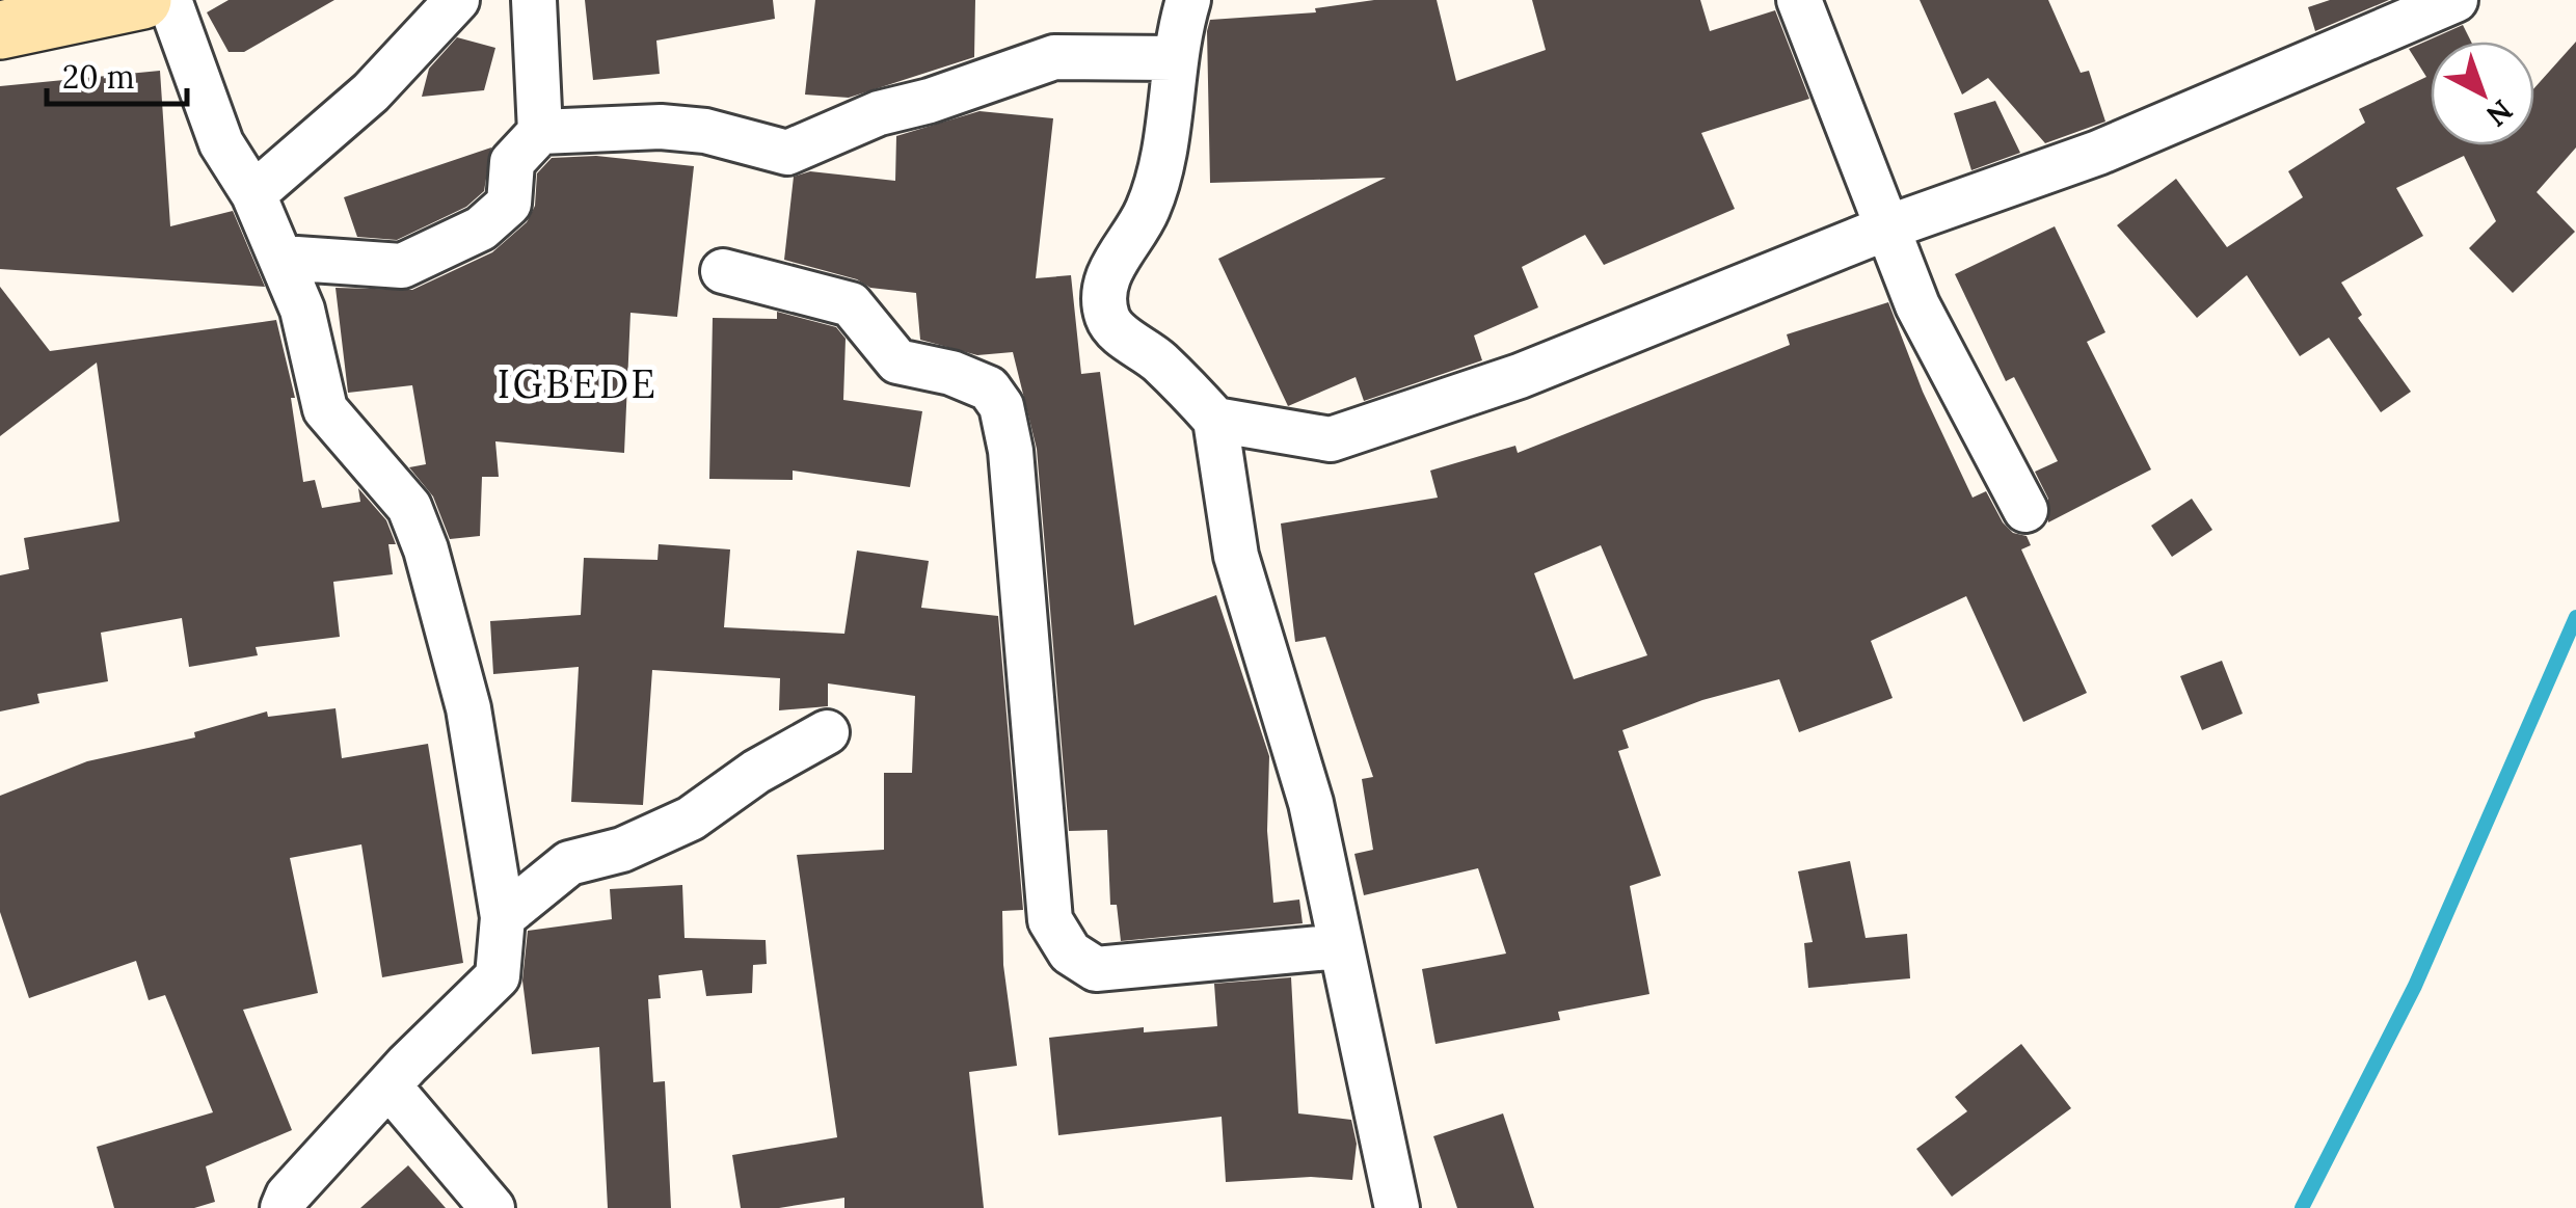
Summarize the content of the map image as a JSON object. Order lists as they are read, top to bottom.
{
  "districts": ["IGBEDE"],
  "scale_bar": "20 m",
  "north": "bottom right"
}
